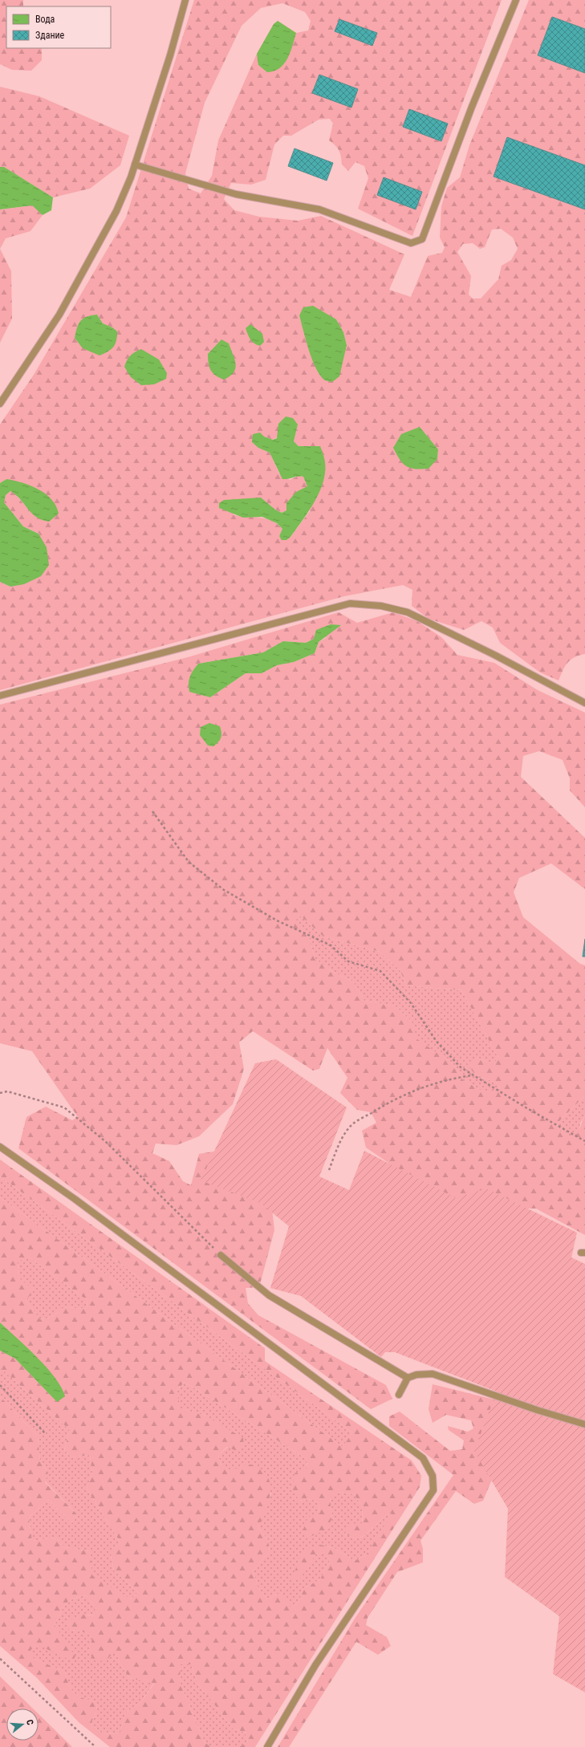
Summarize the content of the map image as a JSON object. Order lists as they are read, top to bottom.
{
  "legend": ["Вода", "Здание"],
  "north": "right"
}
